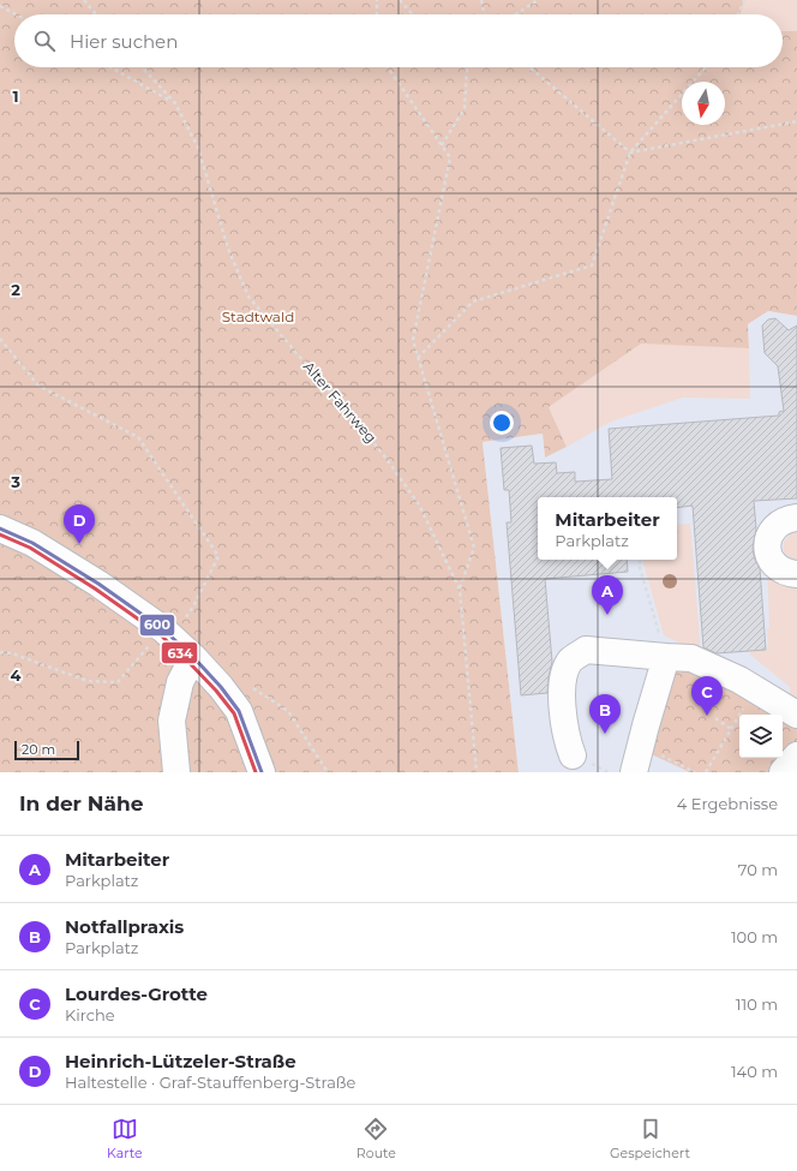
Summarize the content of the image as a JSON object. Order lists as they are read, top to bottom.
{
  "streets": {
    "path": ["Alter Fahrweg"]
  },
  "parks": ["Stadtwald"],
  "lines": ["transit line 600", "transit line 634"],
  "scale_bar": "20 m",
  "north": "bottom",
  "page": {
    "search": "Hier suchen",
    "popup": ["Mitarbeiter", "Parkplatz"],
    "pins": [
      "D",
      "A",
      "C",
      "B"
    ],
    "scale": "20 m",
    "heading": ["In der Nähe", "4 Ergebnisse"],
    "list": [
      {
        "mark": "A",
        "name": "Mitarbeiter",
        "note": "Parkplatz",
        "value": "70 m"
      },
      {
        "mark": "B",
        "name": "Notfallpraxis",
        "note": "Parkplatz",
        "value": "100 m"
      },
      {
        "mark": "C",
        "name": "Lourdes-Grotte",
        "note": "Kirche",
        "value": "110 m"
      },
      {
        "mark": "D",
        "name": "Heinrich-Lützeler-Straße",
        "note": "Haltestelle · Graf-Stauffenberg-Straße",
        "value": "140 m"
      }
    ],
    "nav": ["Karte", "Route", "Gespeichert"]
  },
  "grid": {
    "rows": [
      "1",
      "2",
      "3",
      "4"
    ]
  }
}
